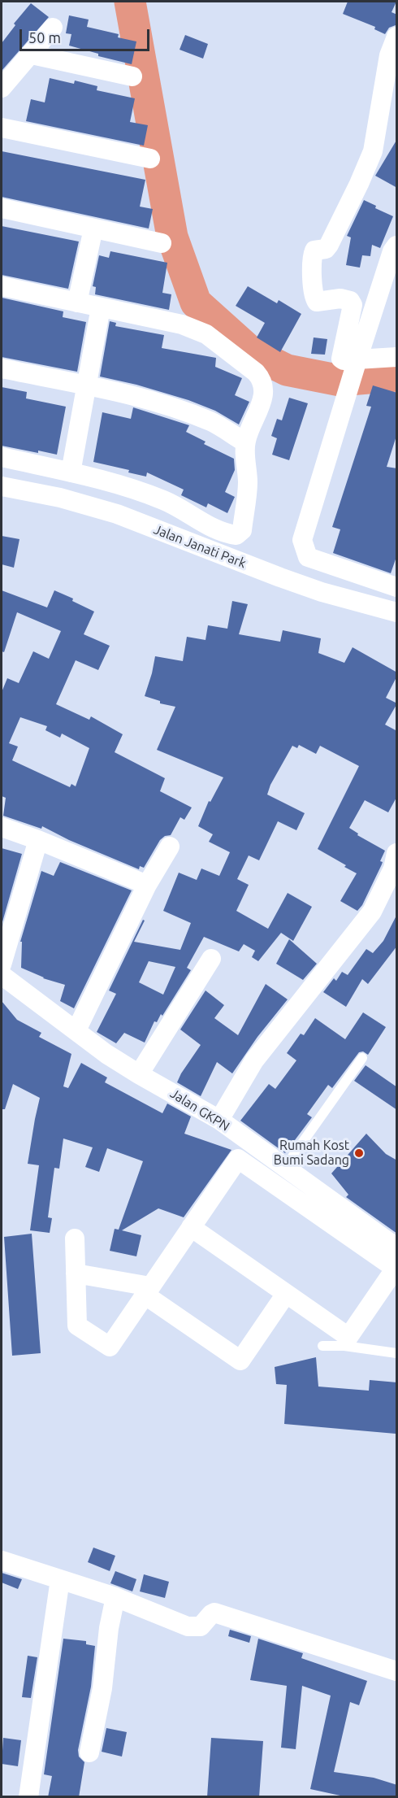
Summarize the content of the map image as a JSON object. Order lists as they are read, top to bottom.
{
  "streets": {
    "street": ["Jalan Janati Park", "Jalan GKPN"]
  },
  "places": ["Rumah Kost Bumi Sadang"],
  "scale_bar": "50 m"
}
